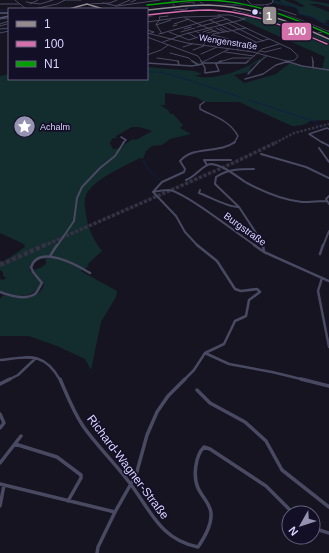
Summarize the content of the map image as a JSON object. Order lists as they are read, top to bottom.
{
  "streets": {
    "street": ["Wengenstraße", "Burgstraße", "Richard-Wagner-Straße"]
  },
  "places": {
    "place": ["Achalm"]
  },
  "lines": ["transit line N1", "transit line 1", "transit line 100"],
  "legend": ["1", "100", "N1"],
  "north": "bottom left"
}
